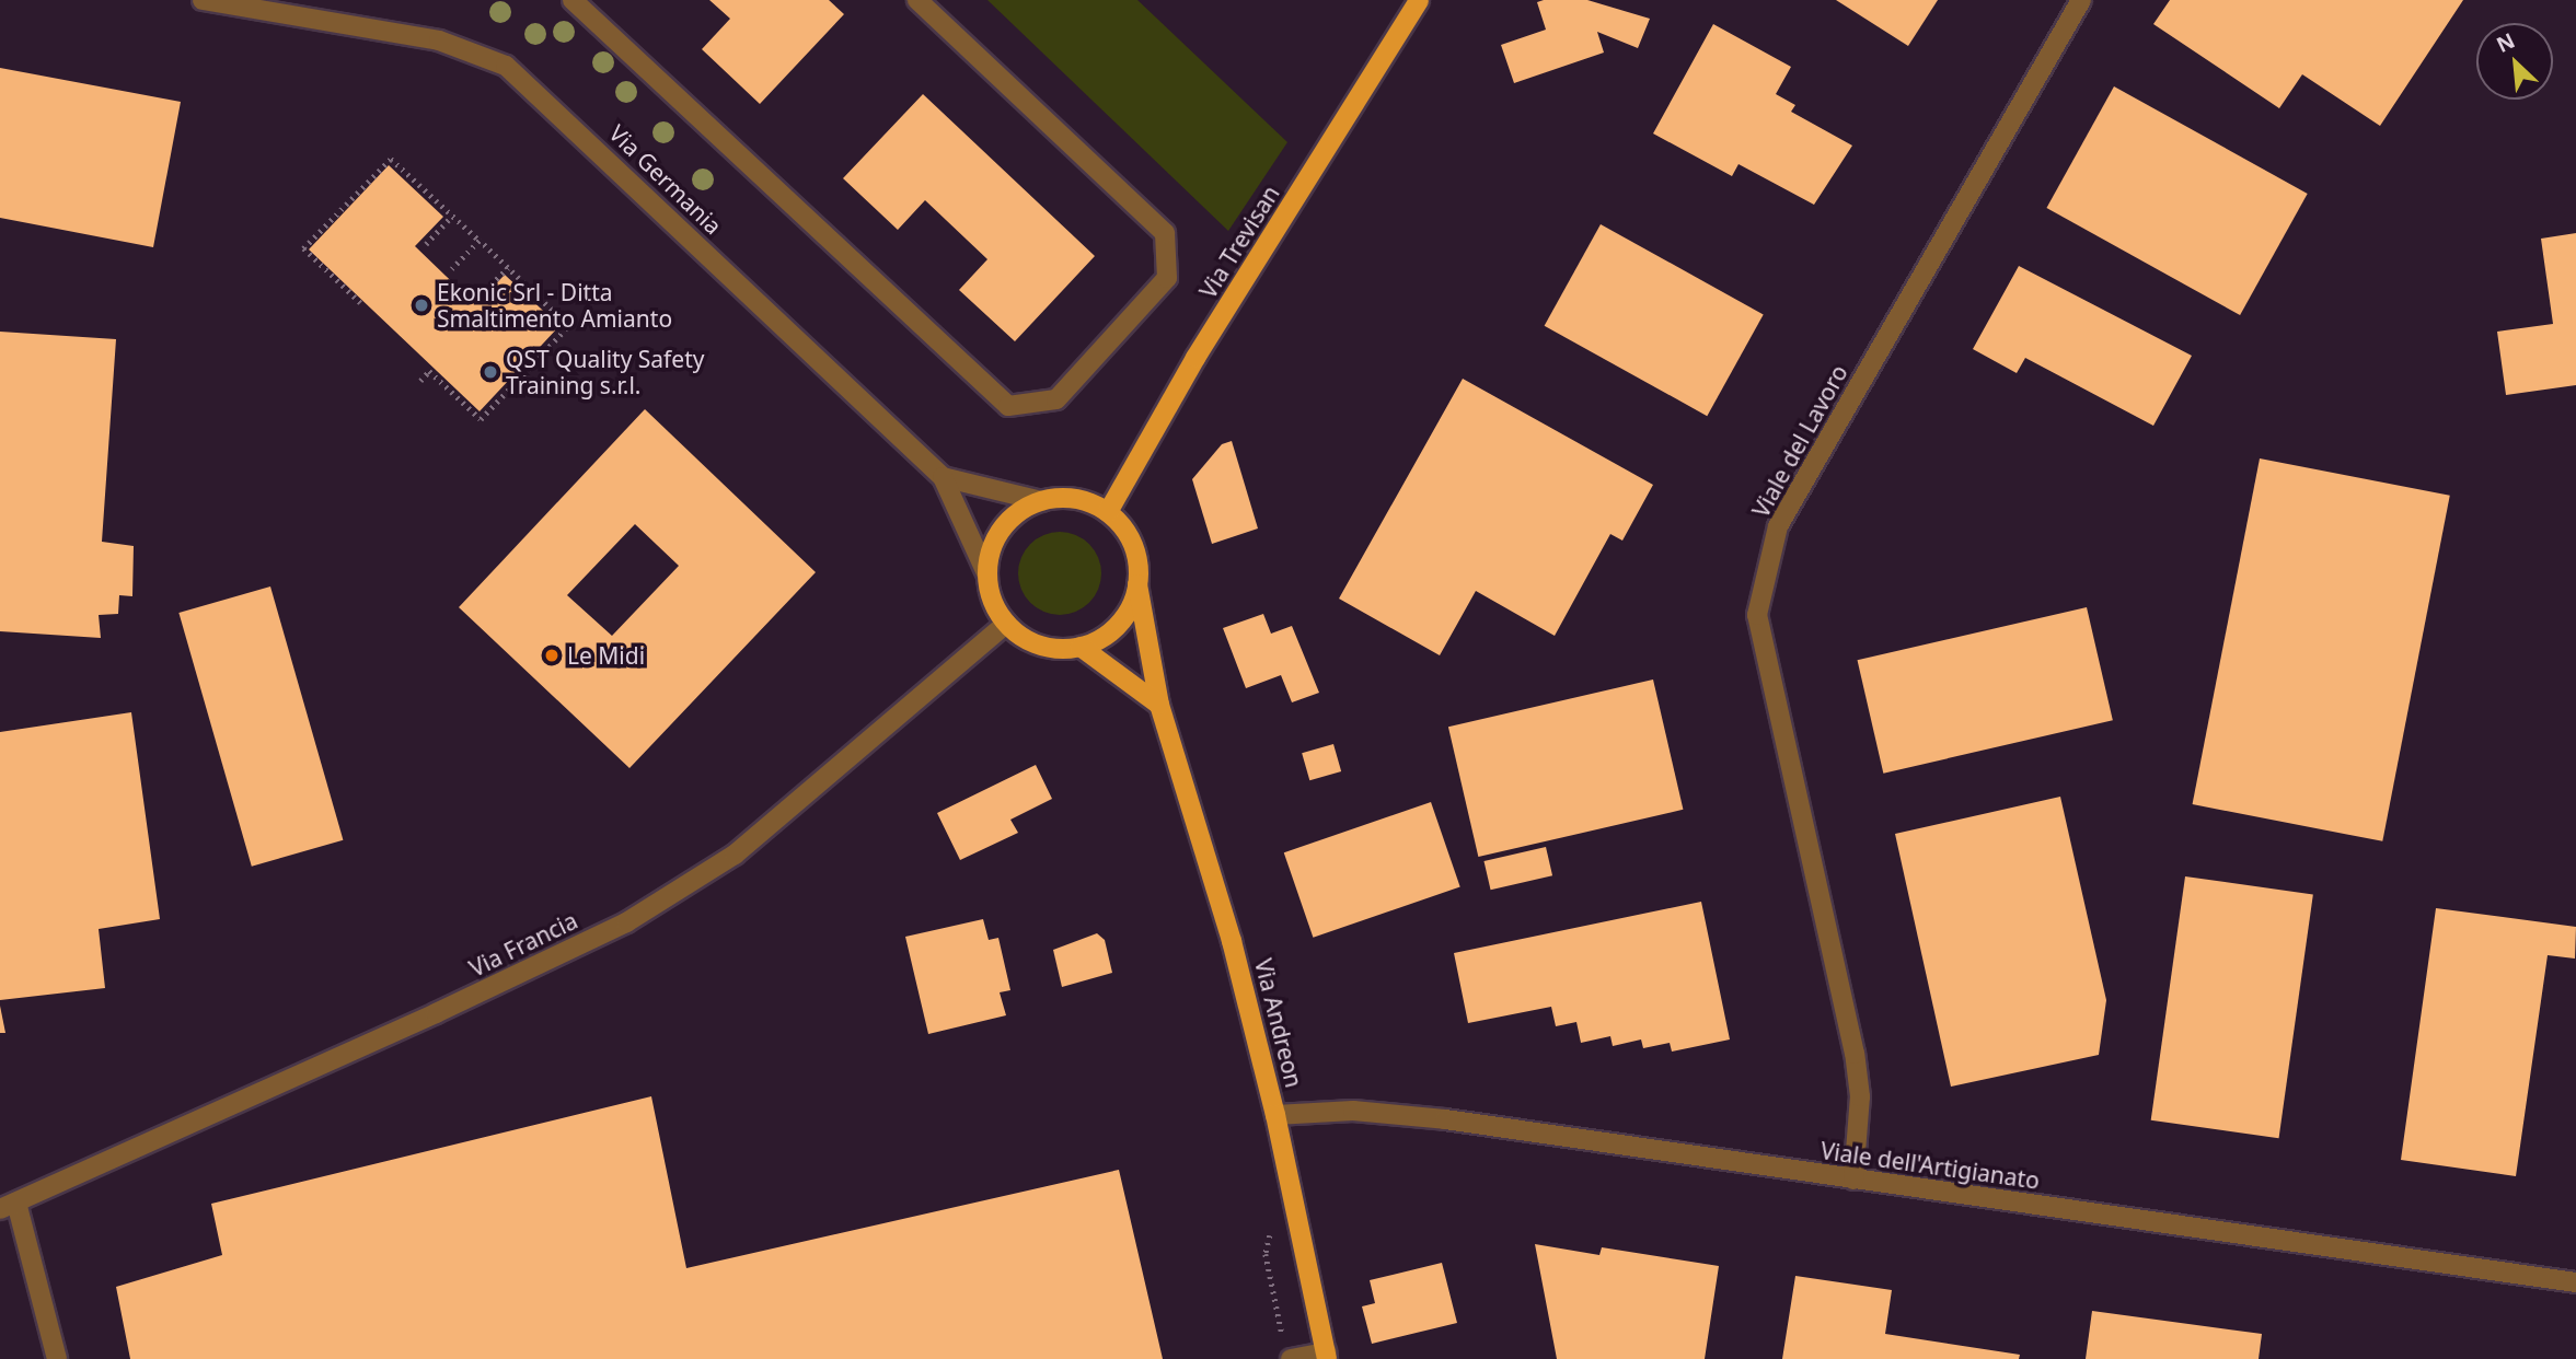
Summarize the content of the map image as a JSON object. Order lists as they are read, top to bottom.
{
  "streets": {
    "main road": ["Via Trevisan", "Via Andreon"],
    "street": [
      "Via Germania",
      "Viale del Lavoro",
      "Via Francia",
      "Viale dell'Artigianato"
    ]
  },
  "crossings": [
    ["Via Germania", "Via Trevisan"],
    ["Via Germania", "Via Francia"],
    ["Via Germania", "Via Andreon"],
    ["Via Trevisan", "Via Francia"],
    ["Via Trevisan", "Via Andreon"],
    ["Viale del Lavoro", "Viale dell'Artigianato"],
    ["Via Francia", "Via Andreon"],
    ["Via Andreon", "Viale dell'Artigianato"]
  ],
  "places": ["Ekonic Srl - Ditta Smaltimento Amianto", "QST Quality Safety Training s.r.l.", "Le Midi"],
  "north": "top left"
}
